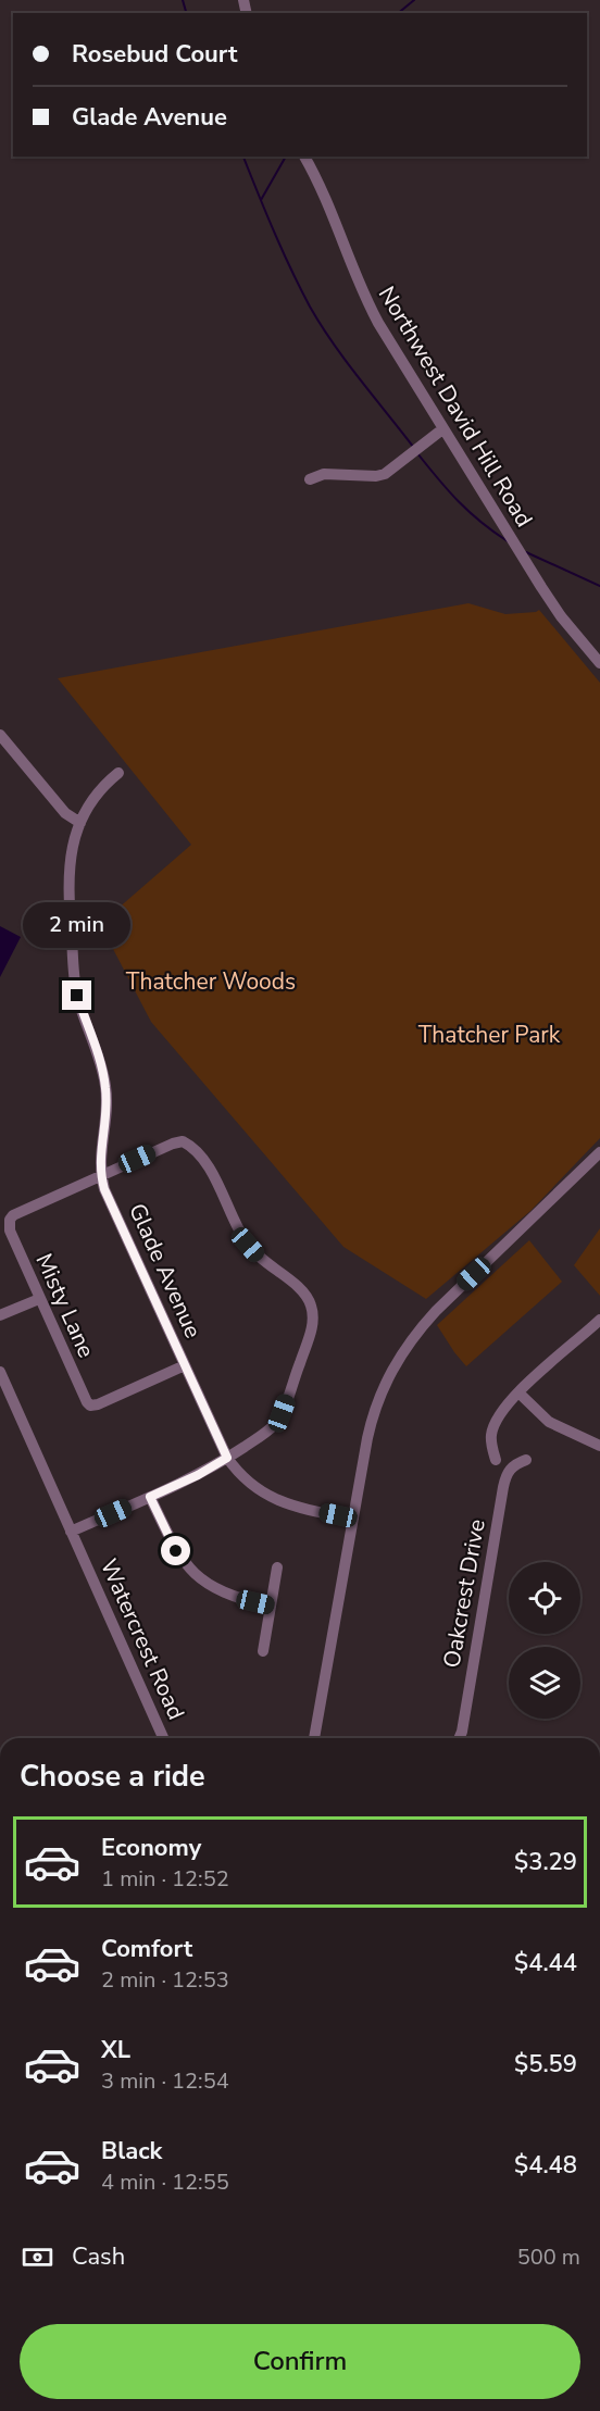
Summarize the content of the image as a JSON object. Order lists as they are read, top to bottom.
{
  "streets": {
    "street": [
      "Northwest David Hill Road",
      "Glade Avenue",
      "Misty Lane",
      "Oakcrest Drive",
      "Watercrest Road"
    ]
  },
  "crossings": [
    ["Glade Avenue", "Misty Lane"]
  ],
  "parks": ["Thatcher Woods", "Thatcher Park"],
  "page": {
    "banner": ["Rosebud Court", "Glade Avenue"],
    "bubble": "2 min",
    "heading": "Choose a ride",
    "list": [
      {
        "name": "Economy",
        "note": "1 min · 12:52",
        "value": "$3.29"
      },
      {
        "name": "Comfort",
        "note": "2 min · 12:53",
        "value": "$4.44"
      },
      {
        "name": "XL",
        "note": "3 min · 12:54",
        "value": "$5.59"
      },
      {
        "name": "Black",
        "note": "4 min · 12:55",
        "value": "$4.48"
      }
    ],
    "pay": ["Cash", "500 m"],
    "buttons": "Confirm"
  }
}
